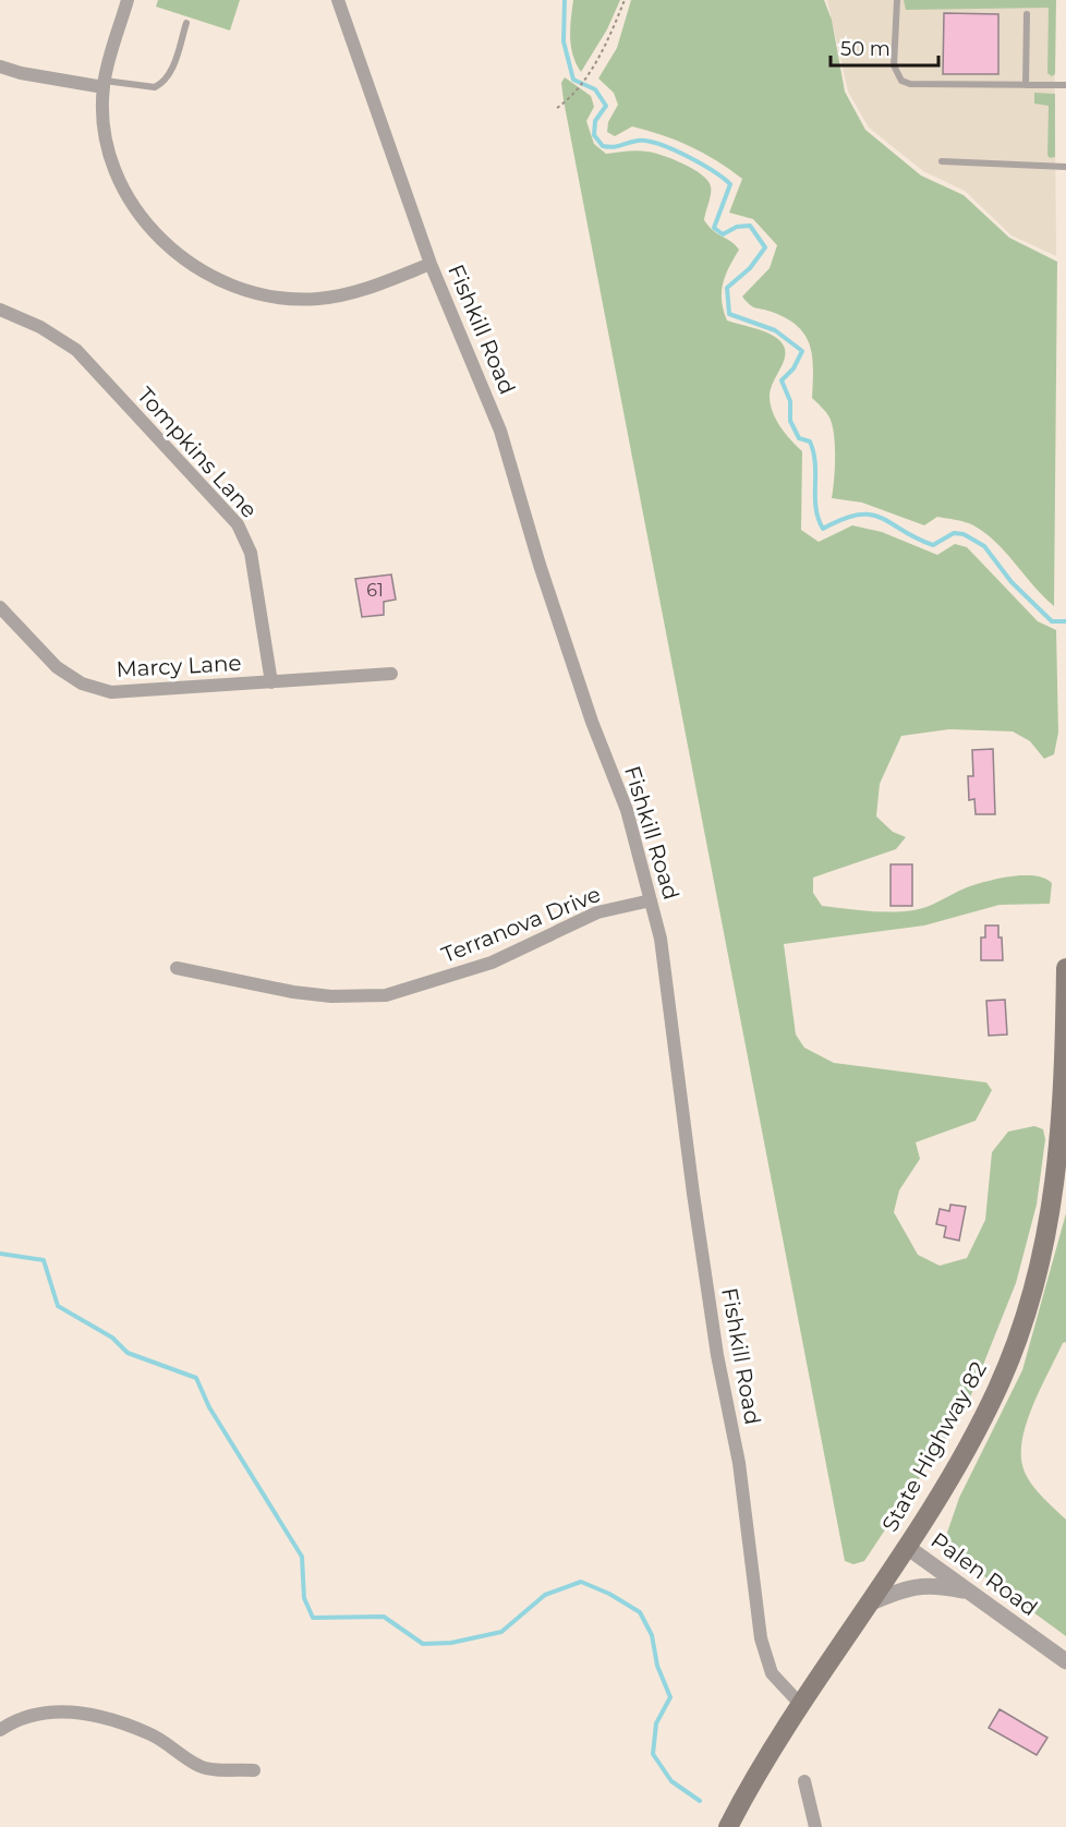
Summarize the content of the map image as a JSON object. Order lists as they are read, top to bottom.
{
  "streets": {
    "main road": ["State Highway 82"],
    "street": [
      "Fishkill Road",
      "Tompkins Lane",
      "Marcy Lane",
      "Terranova Drive",
      "Palen Road"
    ]
  },
  "crossings": [
    ["Fishkill Road", "Terranova Drive"],
    ["Fishkill Road", "State Highway 82"],
    ["Tompkins Lane", "Marcy Lane"],
    ["State Highway 82", "Palen Road"]
  ],
  "house_numbers": ["61"],
  "scale_bar": "50 m"
}
